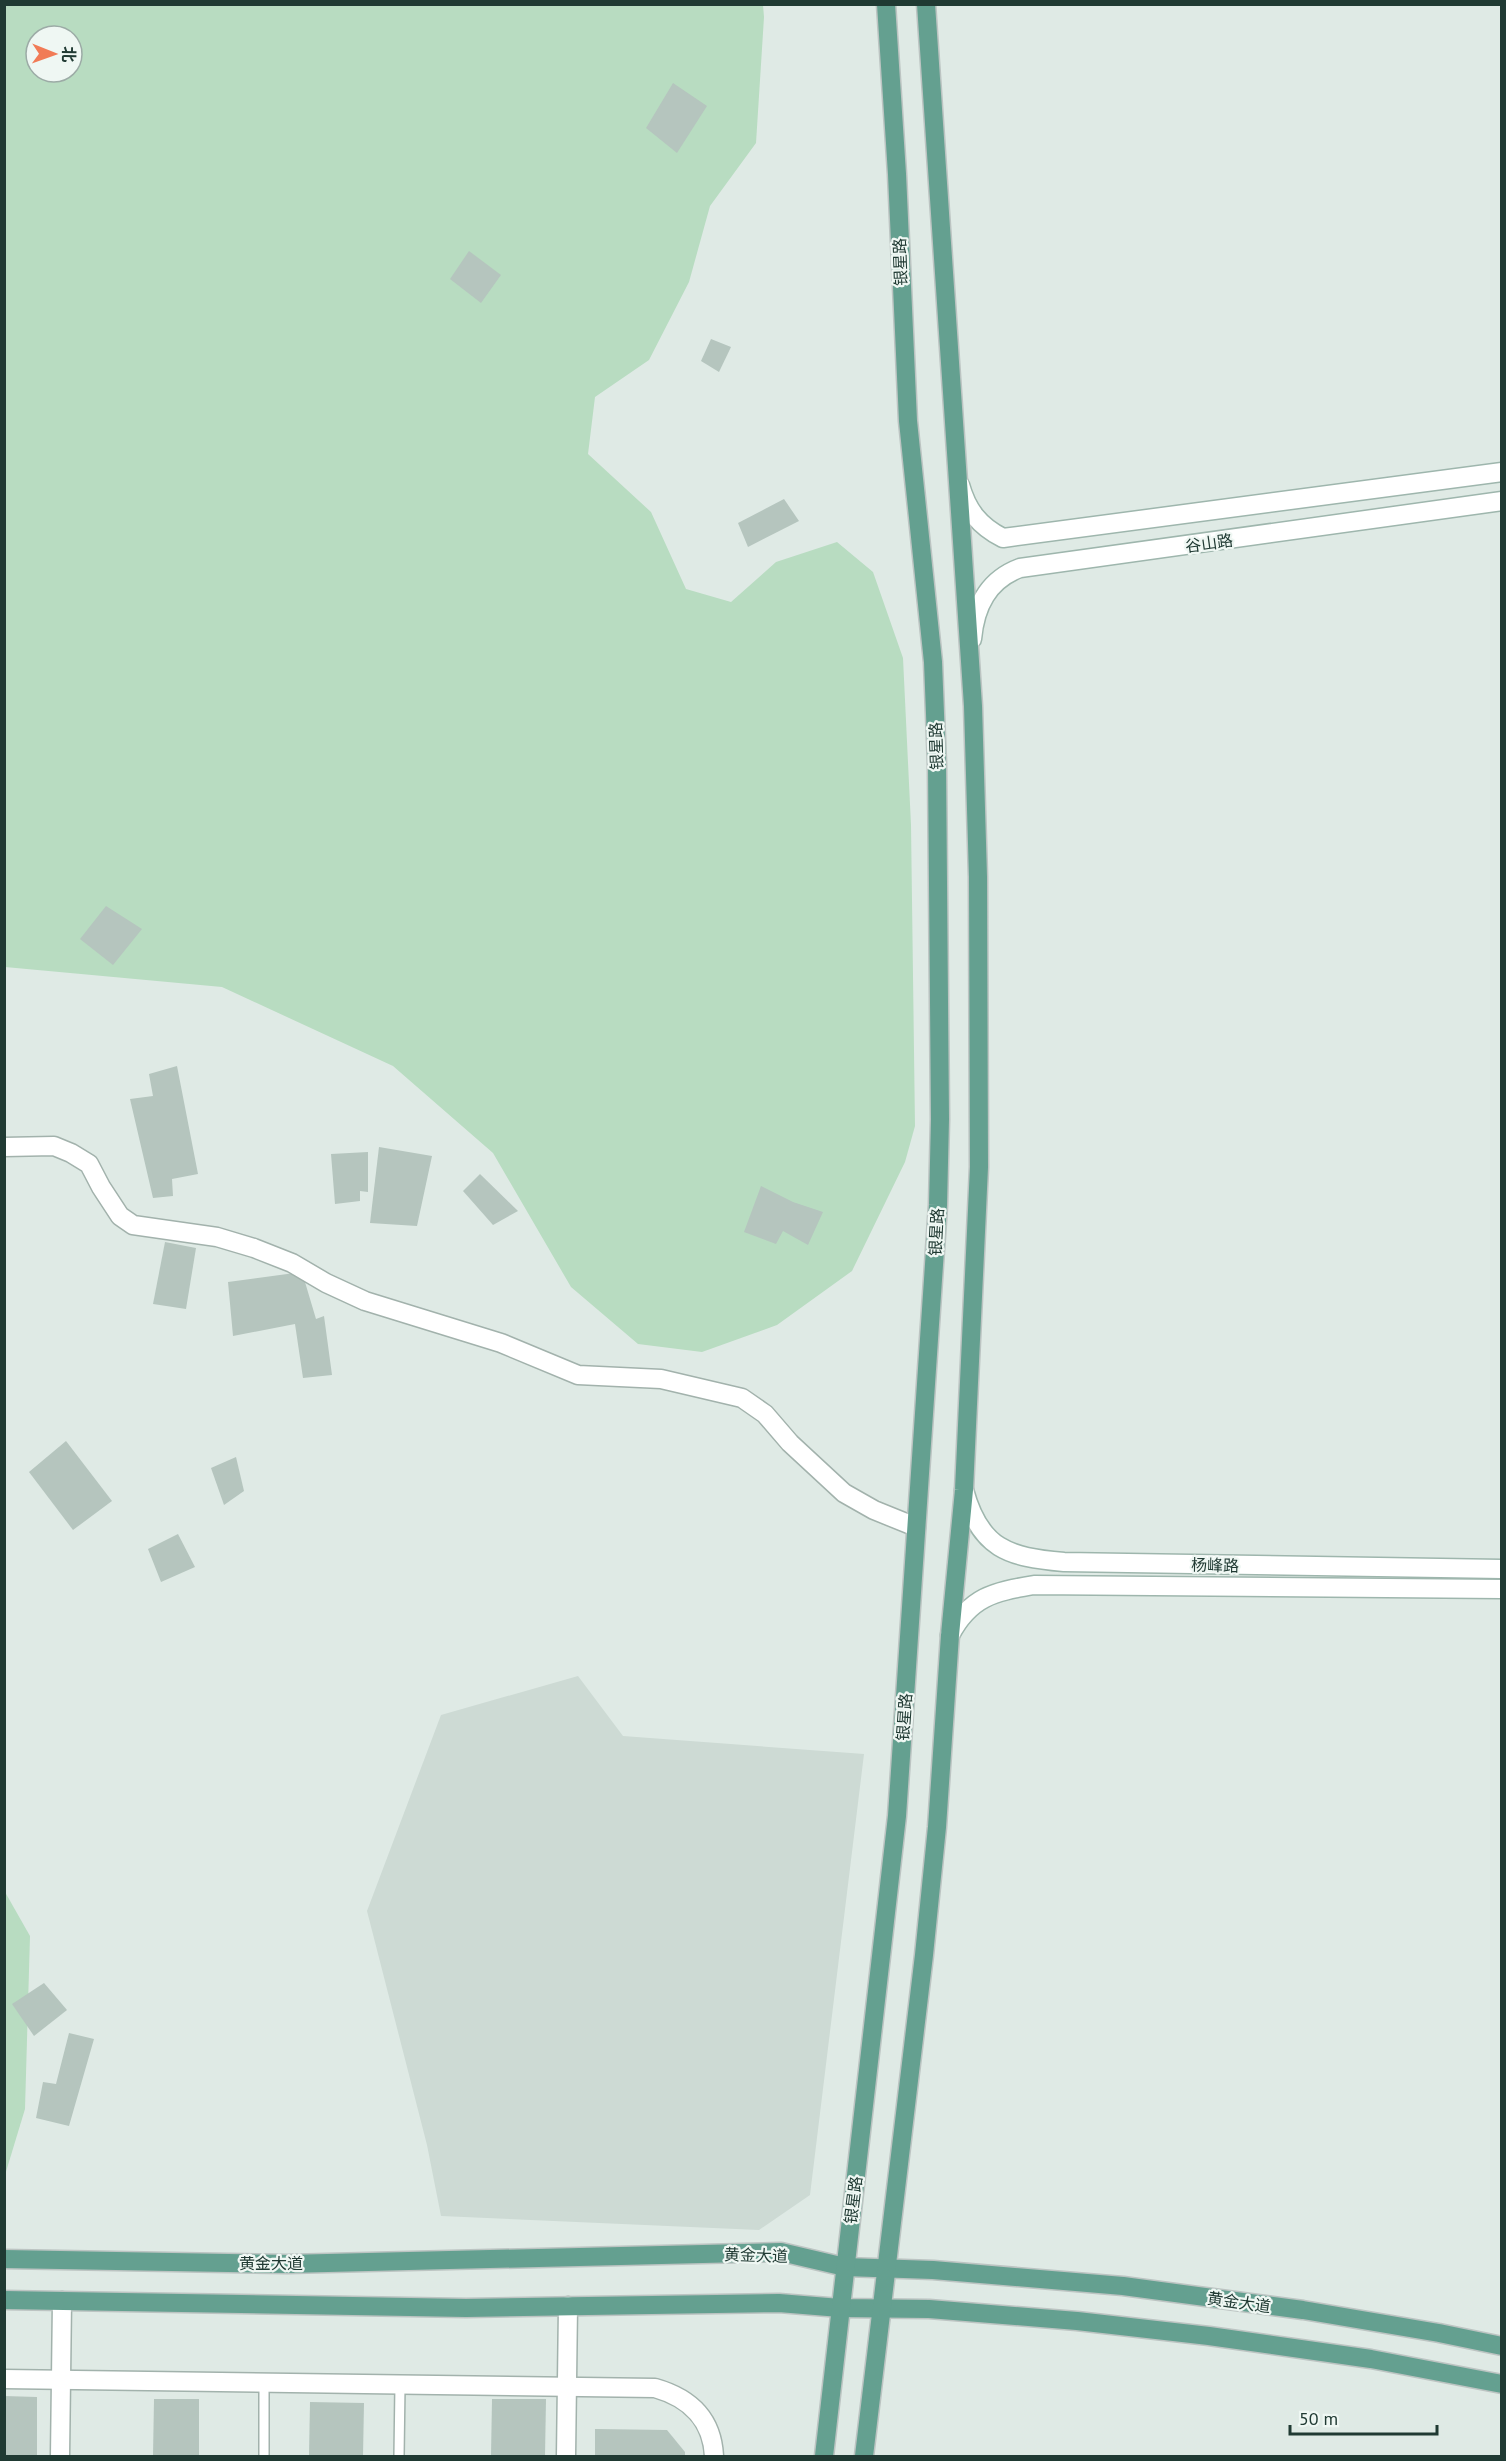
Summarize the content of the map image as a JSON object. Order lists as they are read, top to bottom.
{
  "streets": {
    "main road": [
      "银星路",
      "谷山路",
      "杨峰路",
      "黄金大道"
    ]
  },
  "crossings": [
    ["银星路", "黄金大道"]
  ],
  "scale_bar": "50 m",
  "north": "right"
}
